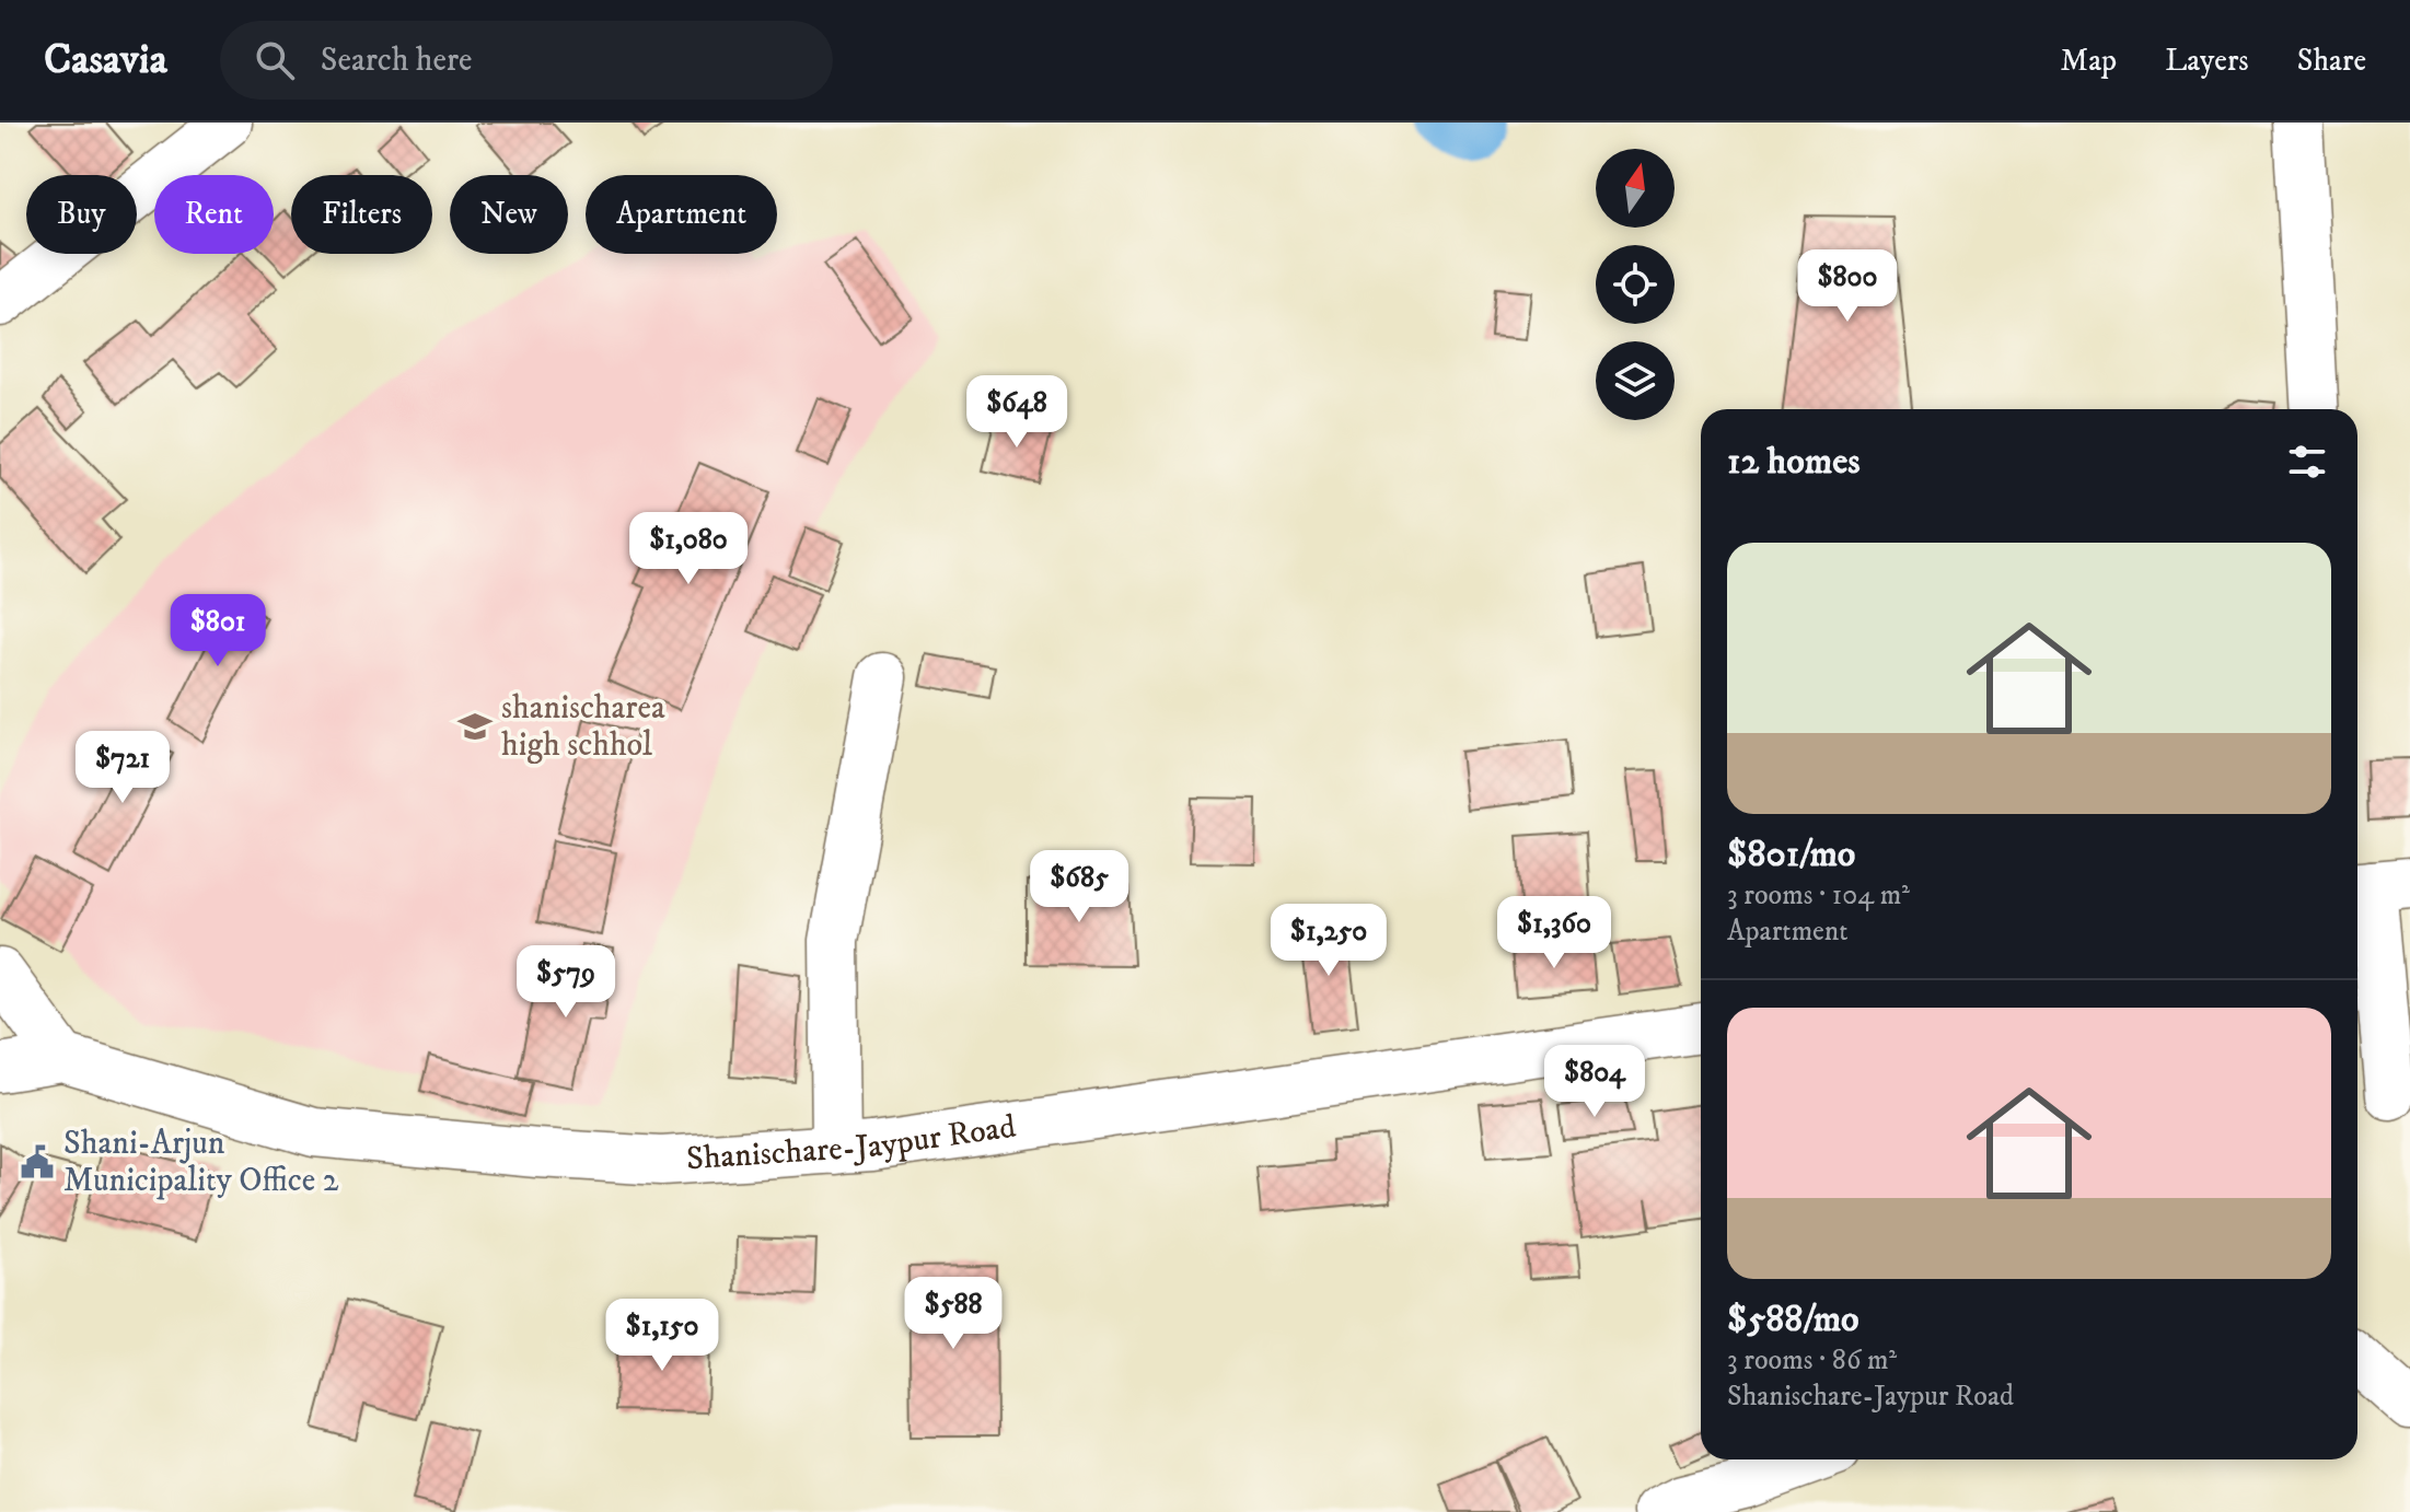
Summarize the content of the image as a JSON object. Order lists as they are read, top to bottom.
{
  "streets": {
    "street": ["Shanischare-Jaypur Road"]
  },
  "places": {
    "school or university": ["shanischarea high schhol"],
    "public building": ["Shani-Arjun Municipality Office 2"]
  },
  "north": "top",
  "page": {
    "header": "Casavia",
    "search": "Search here",
    "nav": ["Map", "Layers", "Share"],
    "chip": [
      "Buy",
      "Rent",
      "Filters",
      "New",
      "Apartment"
    ],
    "price": [
      "$800",
      "$648",
      "$1,080",
      "$801",
      "$721",
      "$685",
      "$1,360",
      "$1,250",
      "$579",
      "$804",
      "$588",
      "$1,150"
    ],
    "heading": "12 homes",
    "list": [
      {
        "name": "$801/mo",
        "note": "3 rooms · 104 m² · Apartment"
      },
      {
        "name": "$588/mo",
        "note": "3 rooms · 86 m² · Shanischare-Jaypur Road"
      }
    ]
  }
}
